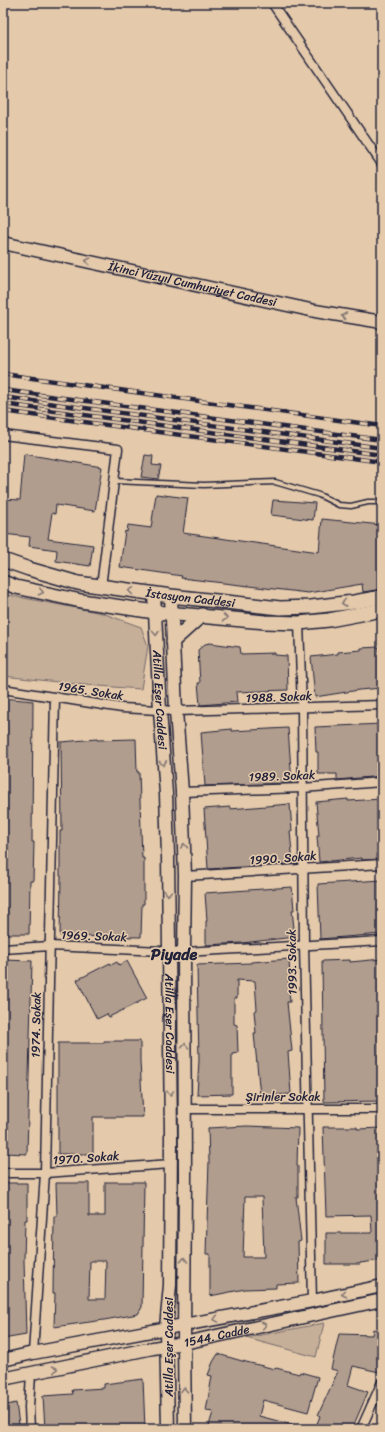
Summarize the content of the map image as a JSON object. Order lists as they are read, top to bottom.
{
  "streets": {
    "main road": [
      "İkinci Yüzyıl Cumhuriyet Caddesi",
      "İstasyon Caddesi",
      "Atilla Eşer Caddesi",
      "1544. Cadde"
    ],
    "street": [
      "1965. Sokak",
      "1988. Sokak",
      "1989. Sokak",
      "1990. Sokak",
      "1969. Sokak",
      "1993. Sokak",
      "1974. Sokak",
      "Şirinler Sokak",
      "1970. Sokak"
    ]
  },
  "crossings": [
    ["İstasyon Caddesi", "Atilla Eşer Caddesi"],
    ["İstasyon Caddesi", "1993. Sokak"],
    ["1965. Sokak", "1988. Sokak"],
    ["1965. Sokak", "Atilla Eşer Caddesi"],
    ["1965. Sokak", "1974. Sokak"],
    ["1988. Sokak", "Atilla Eşer Caddesi"],
    ["1988. Sokak", "1993. Sokak"],
    ["Atilla Eşer Caddesi", "1989. Sokak"],
    ["Atilla Eşer Caddesi", "1990. Sokak"],
    ["Atilla Eşer Caddesi", "1969. Sokak"],
    ["Atilla Eşer Caddesi", "Şirinler Sokak"],
    ["Atilla Eşer Caddesi", "1970. Sokak"],
    ["Atilla Eşer Caddesi", "1544. Cadde"],
    ["1989. Sokak", "1993. Sokak"],
    ["1990. Sokak", "1993. Sokak"],
    ["1969. Sokak", "1993. Sokak"],
    ["1969. Sokak", "1974. Sokak"],
    ["1993. Sokak", "Şirinler Sokak"],
    ["1993. Sokak", "1544. Cadde"],
    ["1974. Sokak", "1970. Sokak"],
    ["1974. Sokak", "1544. Cadde"]
  ],
  "one_way": ["İkinci Yüzyıl Cumhuriyet Caddesi"],
  "districts": ["Piyade"]
}
